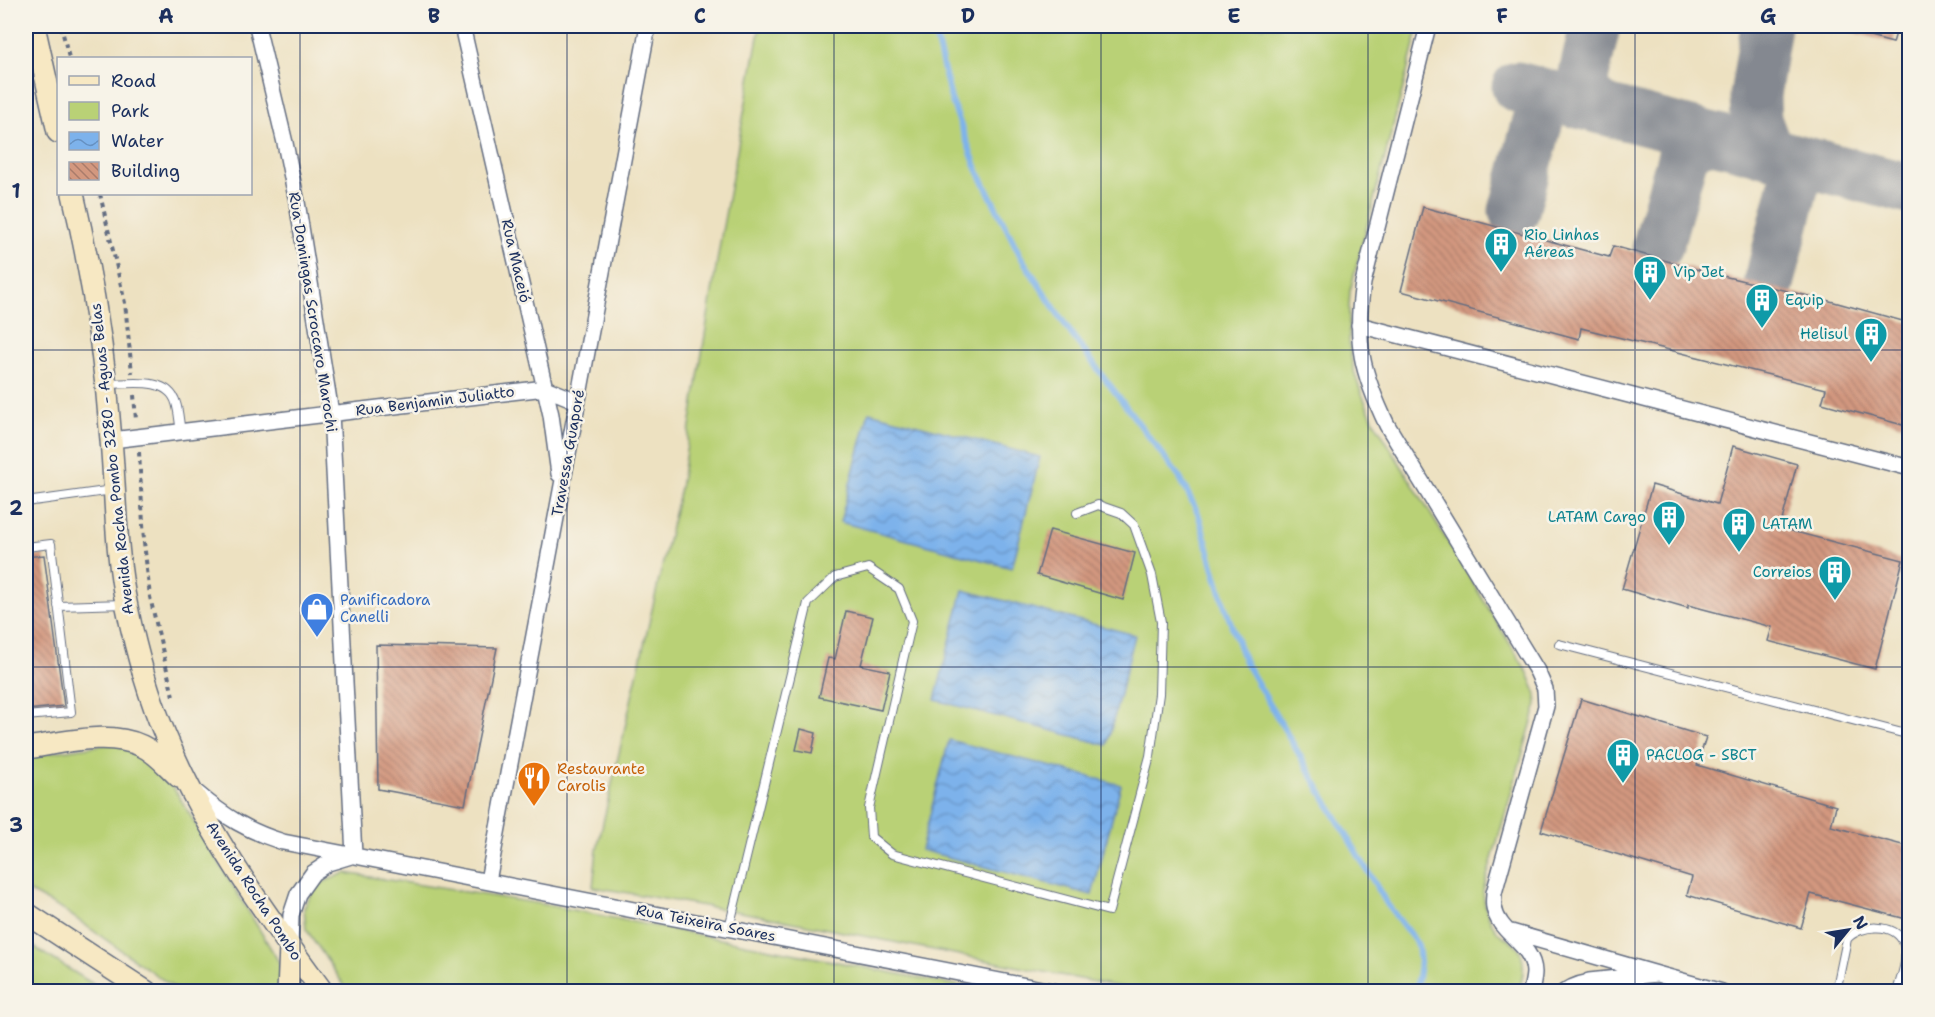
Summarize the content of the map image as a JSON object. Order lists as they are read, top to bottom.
{
  "streets": {
    "main road": ["Avenida Rocha Pombo 3280 - Aguas Belas", "Avenida Rocha Pombo", "Rua Teixeira Soares"],
    "street": [
      "Rua Maceió",
      "Rua Domingas Scroccaro Marochi",
      "Rua Benjamin Juliatto",
      "Travessa Guaporé"
    ]
  },
  "crossings": [
    ["Rua Maceió", "Rua Benjamin Juliatto"],
    ["Rua Maceió", "Travessa Guaporé"],
    ["Rua Domingas Scroccaro Marochi", "Rua Benjamin Juliatto"],
    ["Rua Domingas Scroccaro Marochi", "Rua Teixeira Soares"],
    ["Rua Benjamin Juliatto", "Travessa Guaporé"],
    ["Rua Benjamin Juliatto", "Avenida Rocha Pombo 3280 - Aguas Belas"],
    ["Travessa Guaporé", "Rua Teixeira Soares"],
    ["Avenida Rocha Pombo 3280 - Aguas Belas", "Avenida Rocha Pombo"],
    ["Avenida Rocha Pombo 3280 - Aguas Belas", "Rua Teixeira Soares"],
    ["Avenida Rocha Pombo", "Rua Teixeira Soares"]
  ],
  "places": {
    "building": [
      "Rio Linhas Aéreas",
      "Vip Jet",
      "Equip",
      "Helisul",
      "LATAM Cargo",
      "LATAM",
      "Correios",
      "PACLOG - SBCT"
    ],
    "shop": ["Panificadora Canelli"],
    "restaurant": ["Restaurante Carolis"]
  },
  "legend": [
    "Road",
    "Park",
    "Water",
    "Building"
  ],
  "north": "top right",
  "grid": {
    "columns": [
      "A",
      "B",
      "C",
      "D",
      "E",
      "F",
      "G"
    ],
    "rows": ["1", "2", "3"]
  }
}
